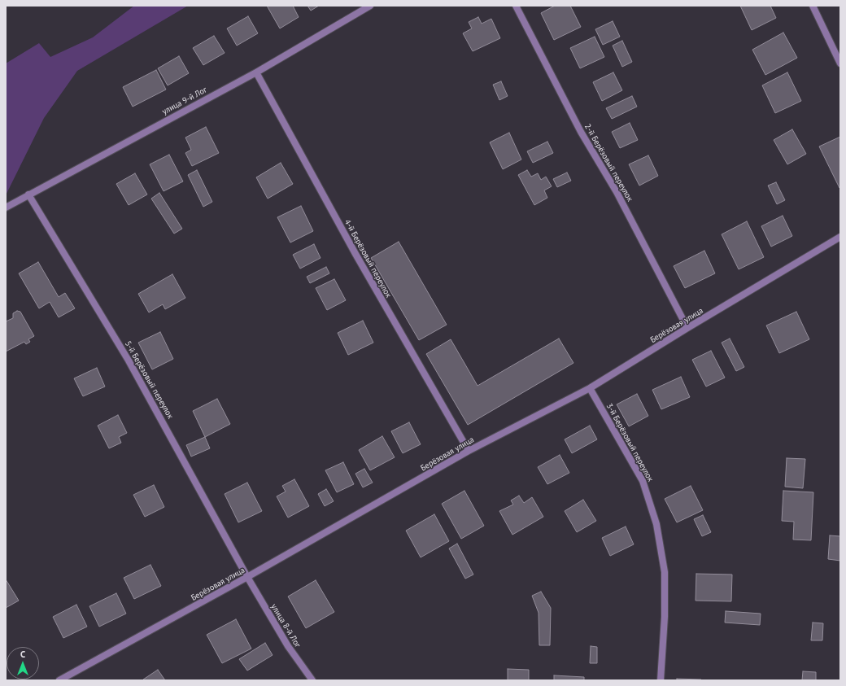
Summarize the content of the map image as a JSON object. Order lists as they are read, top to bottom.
{
  "streets": {
    "street": [
      "улица 9-й Лог",
      "2-й Берёзовый переулок",
      "4-й Берёзовый переулок",
      "Берёзовая улица",
      "5-й Берёзовый переулок",
      "3-й Берёзовый переулок",
      "улица 8-й Лог"
    ]
  },
  "crossings": [
    ["улица 9-й Лог", "4-й Берёзовый переулок"],
    ["улица 9-й Лог", "5-й Берёзовый переулок"],
    ["2-й Берёзовый переулок", "Берёзовая улица"],
    ["4-й Берёзовый переулок", "Берёзовая улица"],
    ["Берёзовая улица", "5-й Берёзовый переулок"],
    ["Берёзовая улица", "3-й Берёзовый переулок"],
    ["Берёзовая улица", "улица 8-й Лог"],
    ["5-й Берёзовый переулок", "улица 8-й Лог"]
  ],
  "north": "top"
}
